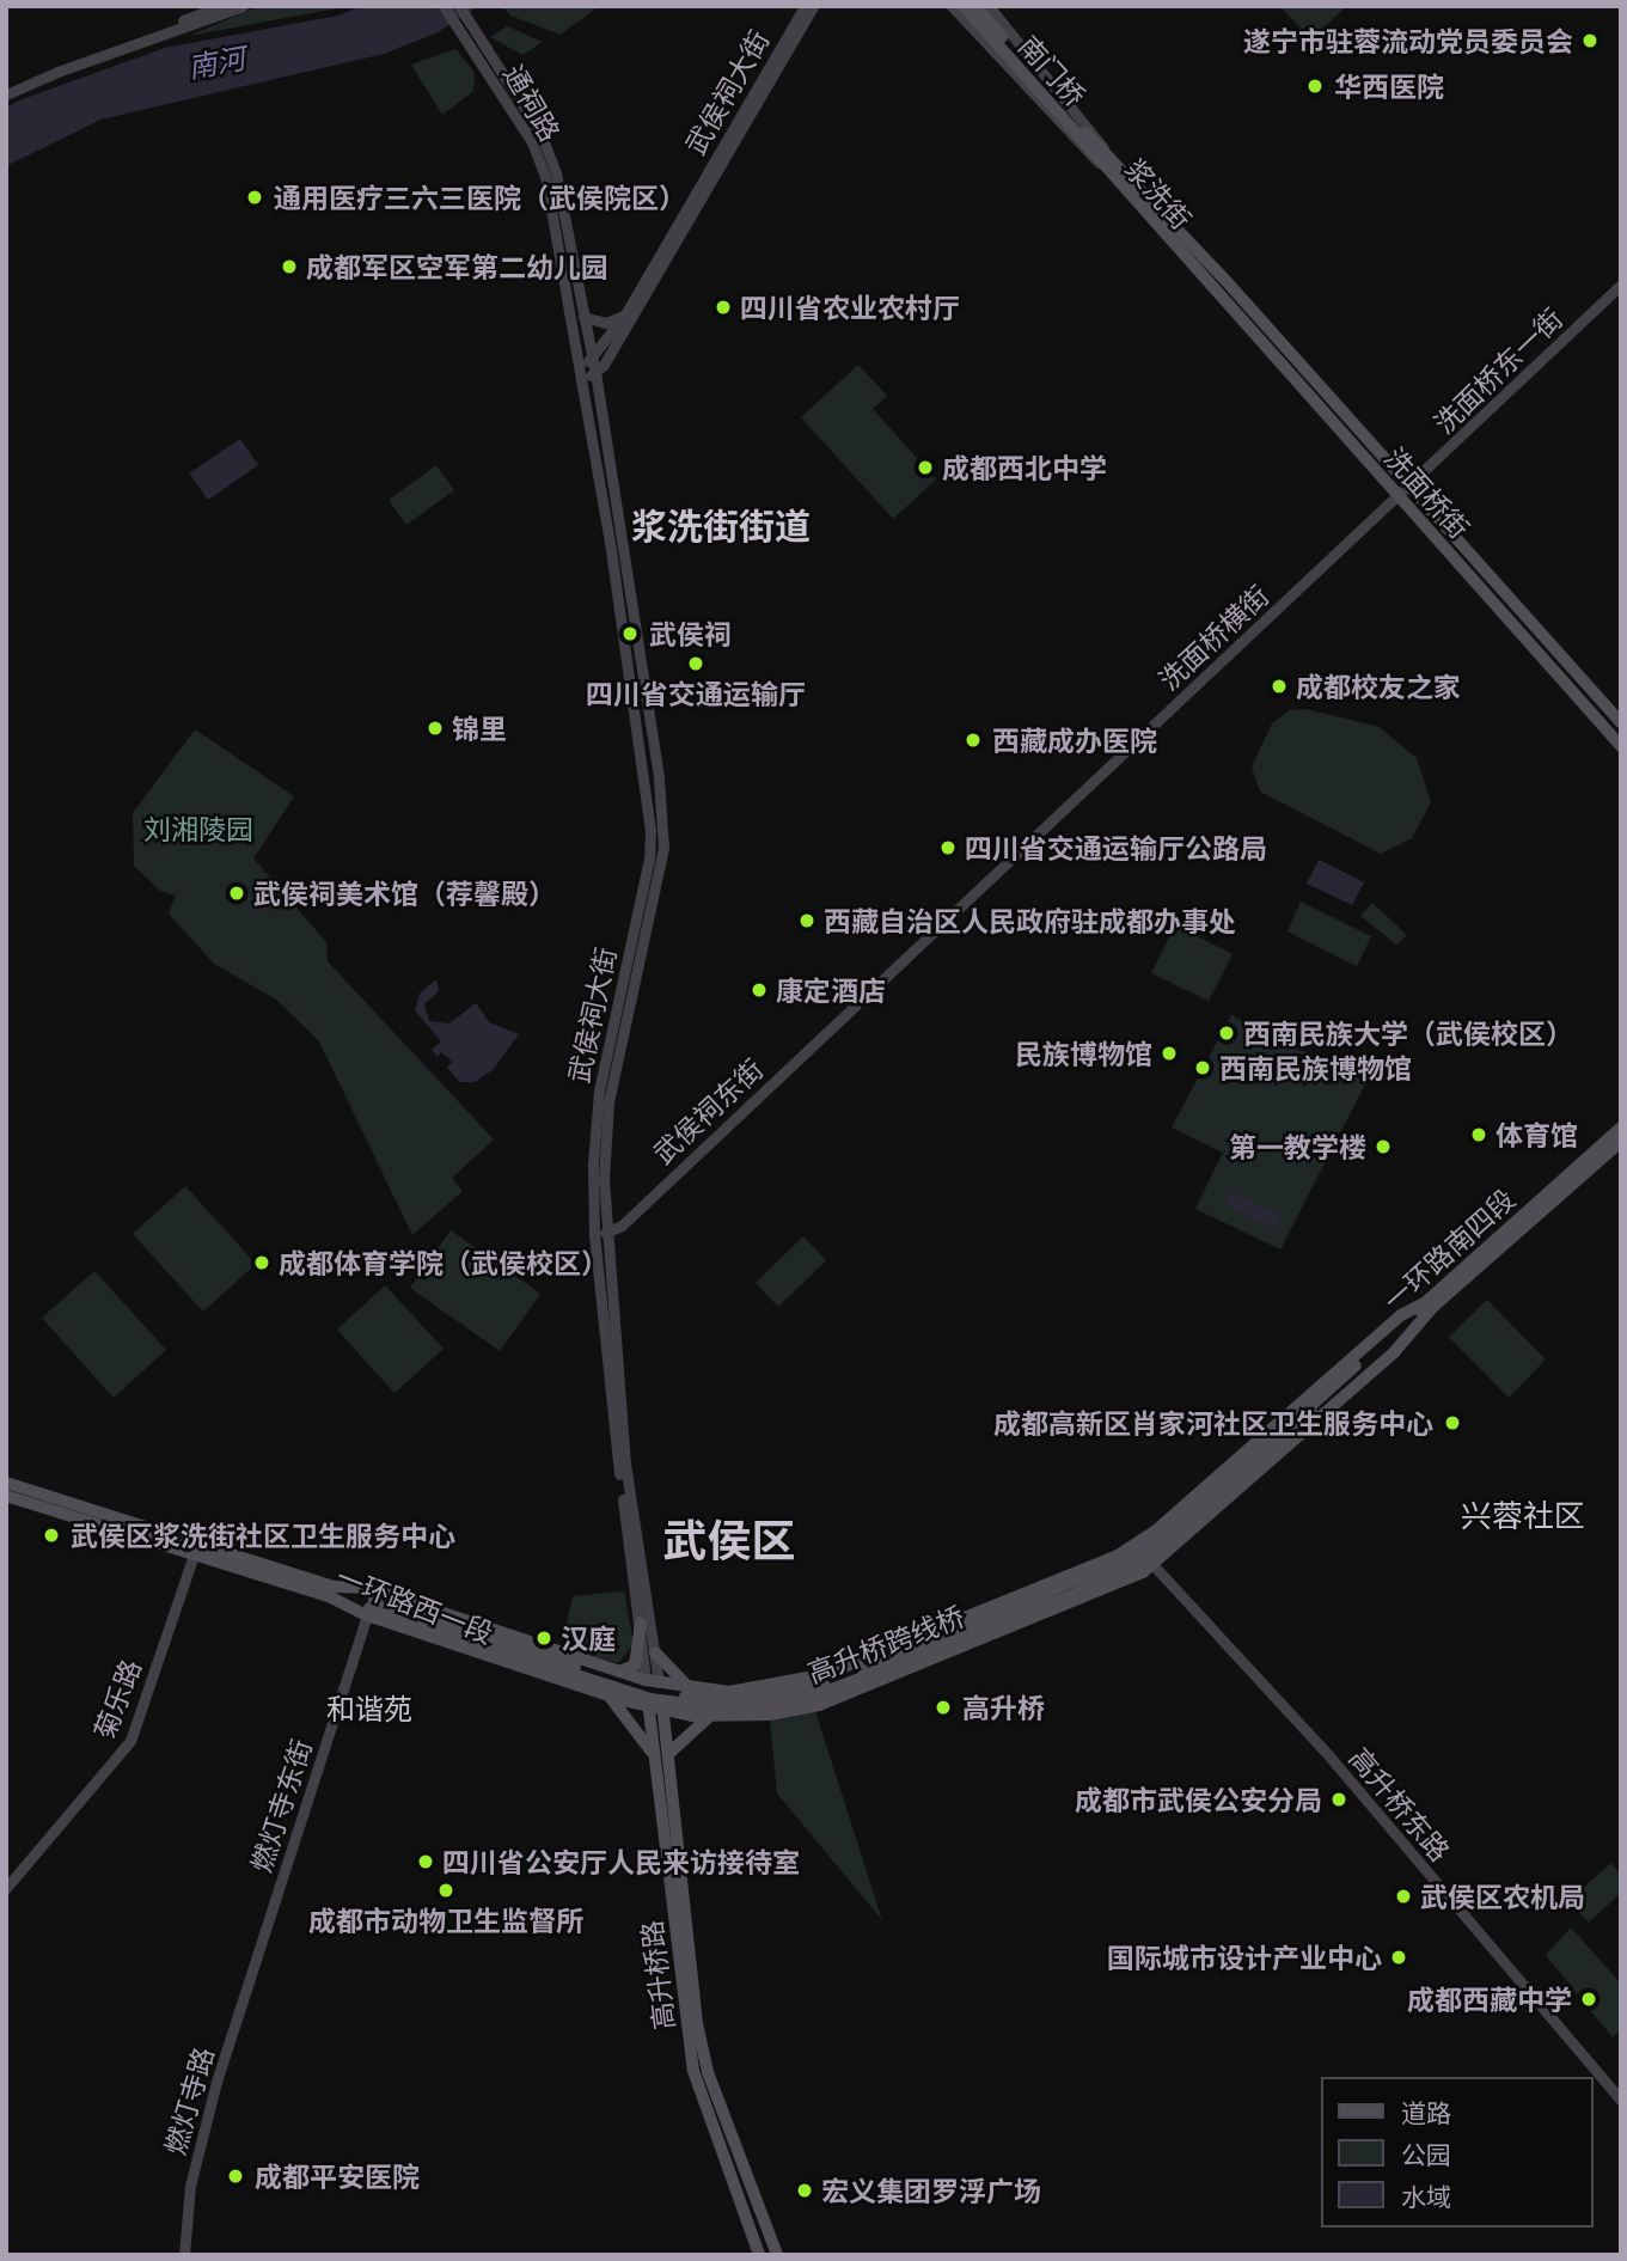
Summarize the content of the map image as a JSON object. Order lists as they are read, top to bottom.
{
  "streets": {
    "main road": [
      "南门桥",
      "武侯祠大街",
      "通祠路",
      "浆洗街",
      "洗面桥东一街",
      "洗面桥街",
      "洗面桥横街",
      "武侯祠东街",
      "一环路南四段",
      "一环路西一段",
      "高升桥跨线桥",
      "菊乐路",
      "高升桥东路",
      "燃灯寺东街",
      "高升桥路",
      "燃灯寺路"
    ]
  },
  "crossings": [
    ["南门桥", "浆洗街"],
    ["武侯祠大街", "通祠路"],
    ["武侯祠大街", "武侯祠东街"],
    ["武侯祠大街", "一环路西一段"],
    ["武侯祠大街", "高升桥路"],
    ["浆洗街", "洗面桥街"],
    ["洗面桥东一街", "洗面桥街"],
    ["洗面桥东一街", "洗面桥横街"],
    ["洗面桥街", "洗面桥横街"],
    ["洗面桥横街", "武侯祠东街"],
    ["一环路南四段", "一环路西一段"],
    ["一环路南四段", "高升桥跨线桥"],
    ["一环路西一段", "高升桥跨线桥"],
    ["一环路西一段", "菊乐路"],
    ["一环路西一段", "高升桥东路"],
    ["一环路西一段", "燃灯寺东街"],
    ["一环路西一段", "高升桥路"],
    ["高升桥跨线桥", "燃灯寺东街"],
    ["燃灯寺东街", "燃灯寺路"]
  ],
  "districts": [
    "浆洗街街道",
    "兴蓉社区",
    "武侯区",
    "和谐苑"
  ],
  "water": ["南河"],
  "parks": ["刘湘陵园"],
  "places": [
    "遂宁市驻蓉流动党员委员会",
    "华西医院",
    "通用医疗三六三医院（武侯院区）",
    "成都军区空军第二幼儿园",
    "四川省农业农村厅",
    "成都西北中学",
    "武侯祠",
    "四川省交通运输厅",
    "成都校友之家",
    "锦里",
    "西藏成办医院",
    "四川省交通运输厅公路局",
    "武侯祠美术馆（荐馨殿）",
    "西藏自治区人民政府驻成都办事处",
    "康定酒店",
    "西南民族大学（武侯校区）",
    "民族博物馆",
    "西南民族博物馆",
    "体育馆",
    "第一教学楼",
    "成都体育学院（武侯校区）",
    "成都高新区肖家河社区卫生服务中心",
    "武侯区浆洗街社区卫生服务中心",
    "汉庭",
    "高升桥",
    "成都市武侯公安分局",
    "四川省公安厅人民来访接待室",
    "成都市动物卫生监督所",
    "武侯区农机局",
    "国际城市设计产业中心",
    "成都西藏中学",
    "成都平安医院",
    "宏义集团罗浮广场"
  ],
  "legend": ["道路", "公园", "水域"]
}
